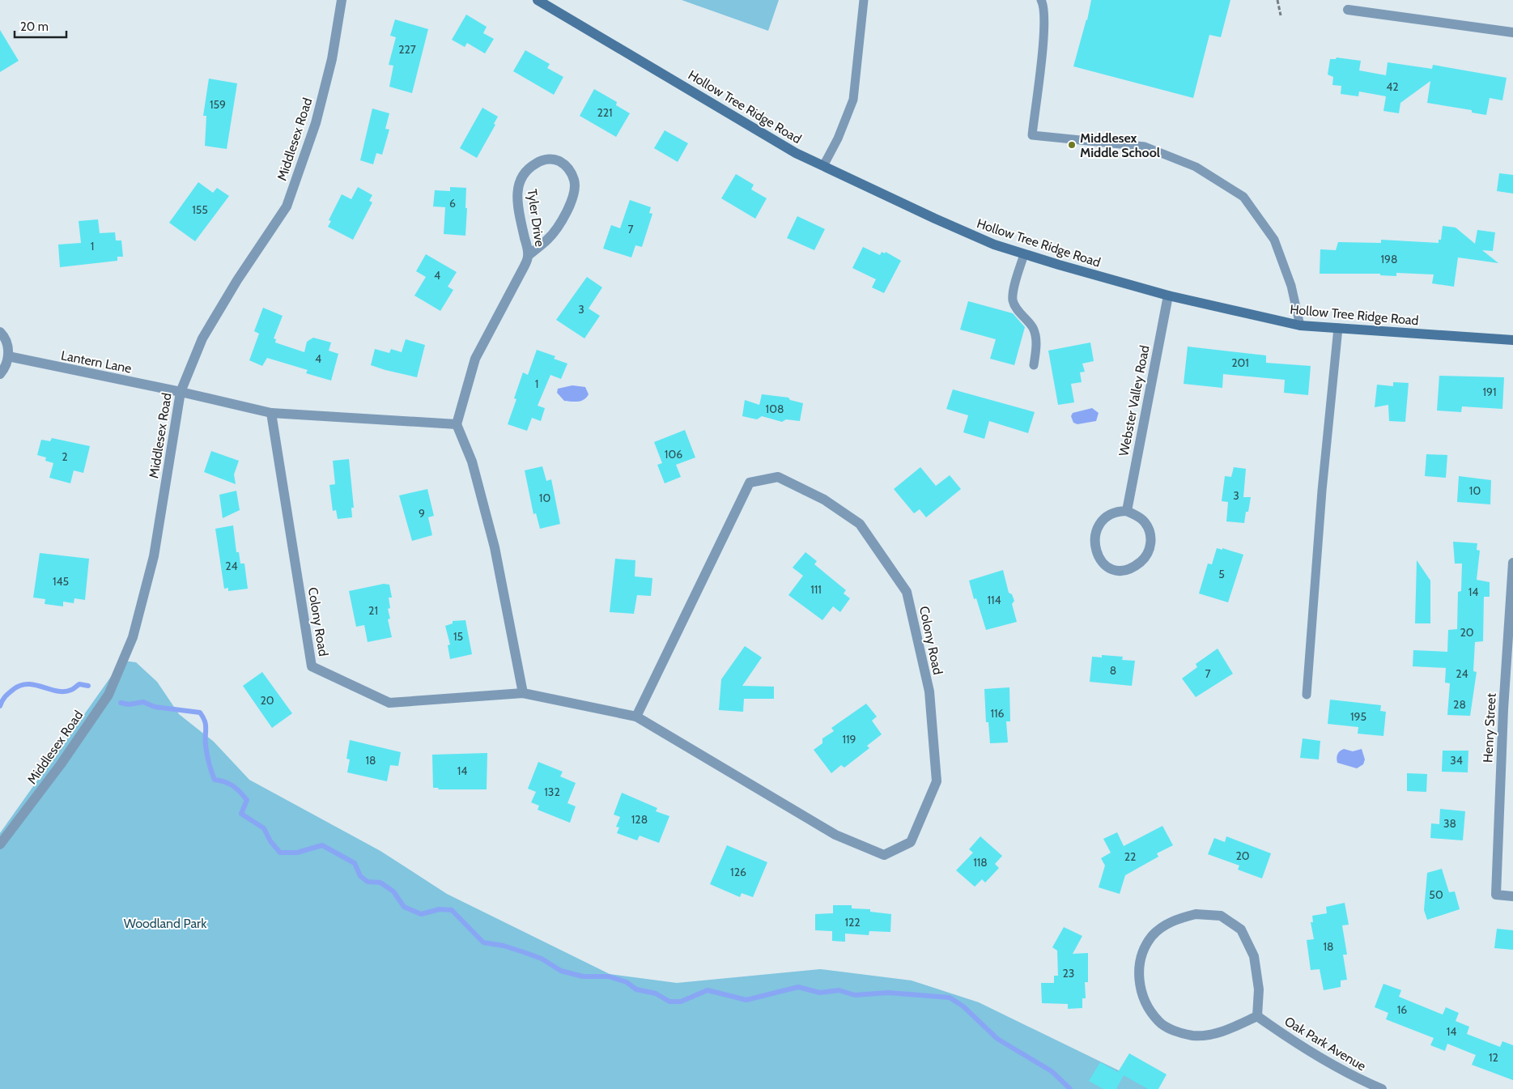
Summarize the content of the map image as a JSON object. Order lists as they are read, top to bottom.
{
  "streets": {
    "main road": ["Hollow Tree Ridge Road"],
    "street": [
      "Middlesex Road",
      "Tyler Drive",
      "Lantern Lane",
      "Webster Valley Road",
      "Colony Road",
      "Henry Street",
      "Oak Park Avenue"
    ]
  },
  "crossings": [
    ["Hollow Tree Ridge Road", "Webster Valley Road"],
    ["Middlesex Road", "Lantern Lane"]
  ],
  "parks": ["Woodland Park"],
  "places": ["Middlesex Middle School"],
  "house_numbers": [
    "227",
    "42",
    "159",
    "221",
    "6",
    "155",
    "7",
    "1",
    "198",
    "4",
    "3",
    "4",
    "201",
    "1",
    "191",
    "108",
    "106",
    "2",
    "10",
    "3",
    "10",
    "9",
    "24",
    "5",
    "145",
    "111",
    "14",
    "114",
    "21",
    "20",
    "15",
    "8",
    "7",
    "24",
    "20",
    "28",
    "116",
    "195",
    "119",
    "18",
    "34",
    "14",
    "132",
    "128",
    "38",
    "20",
    "22",
    "118",
    "126",
    "50",
    "122",
    "18",
    "23",
    "16",
    "14",
    "12"
  ],
  "scale_bar": "20 m"
}
